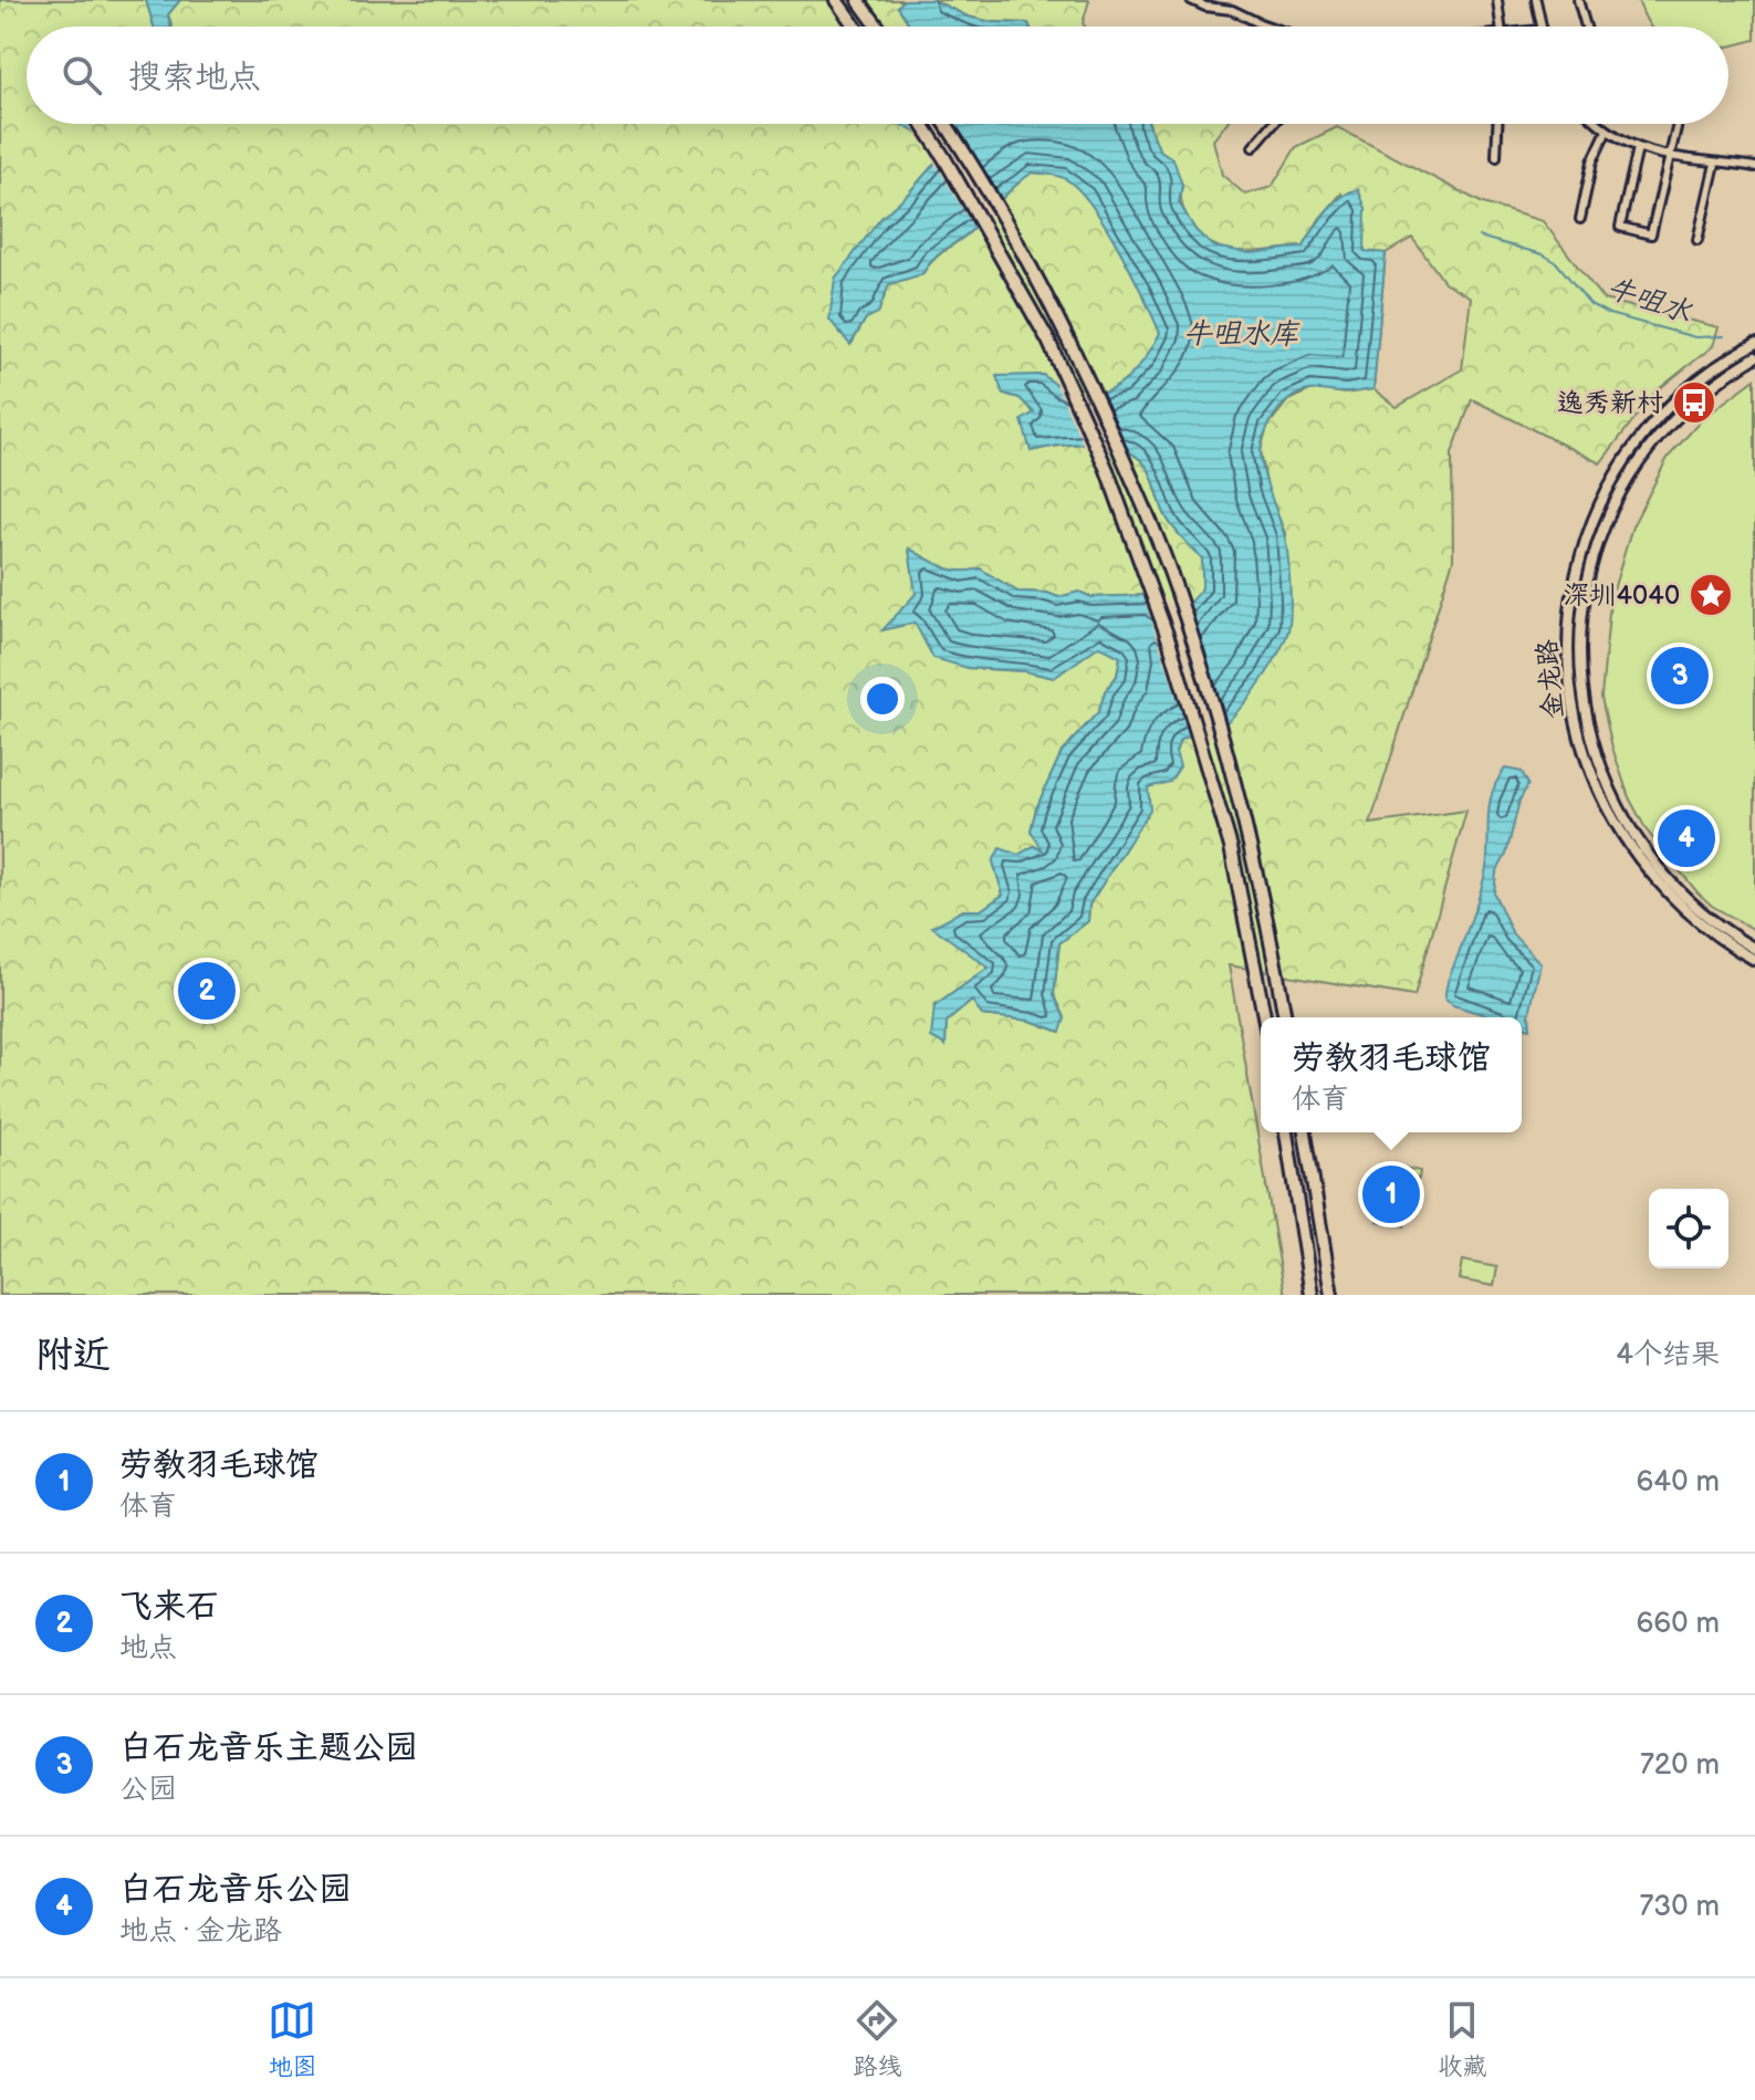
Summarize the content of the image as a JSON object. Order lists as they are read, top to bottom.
{
  "streets": {
    "main road": ["金龙路"]
  },
  "water": ["牛咀水", "牛咀水库"],
  "places": {
    "bus stop": ["逸秀新村"],
    "place": ["深圳4040"]
  },
  "page": {
    "search": "搜索地点",
    "pins": [
      "3",
      "4",
      "2",
      "1"
    ],
    "popup": ["劳教羽毛球馆", "体育"],
    "heading": ["附近", "4个结果"],
    "list": [
      {
        "mark": "1",
        "name": "劳教羽毛球馆",
        "note": "体育",
        "value": "640 m"
      },
      {
        "mark": "2",
        "name": "飞来石",
        "note": "地点",
        "value": "660 m"
      },
      {
        "mark": "3",
        "name": "白石龙音乐主题公园",
        "note": "公园",
        "value": "720 m"
      },
      {
        "mark": "4",
        "name": "白石龙音乐公园",
        "note": "地点 · 金龙路",
        "value": "730 m"
      }
    ],
    "nav": ["地图", "路线", "收藏"]
  }
}
